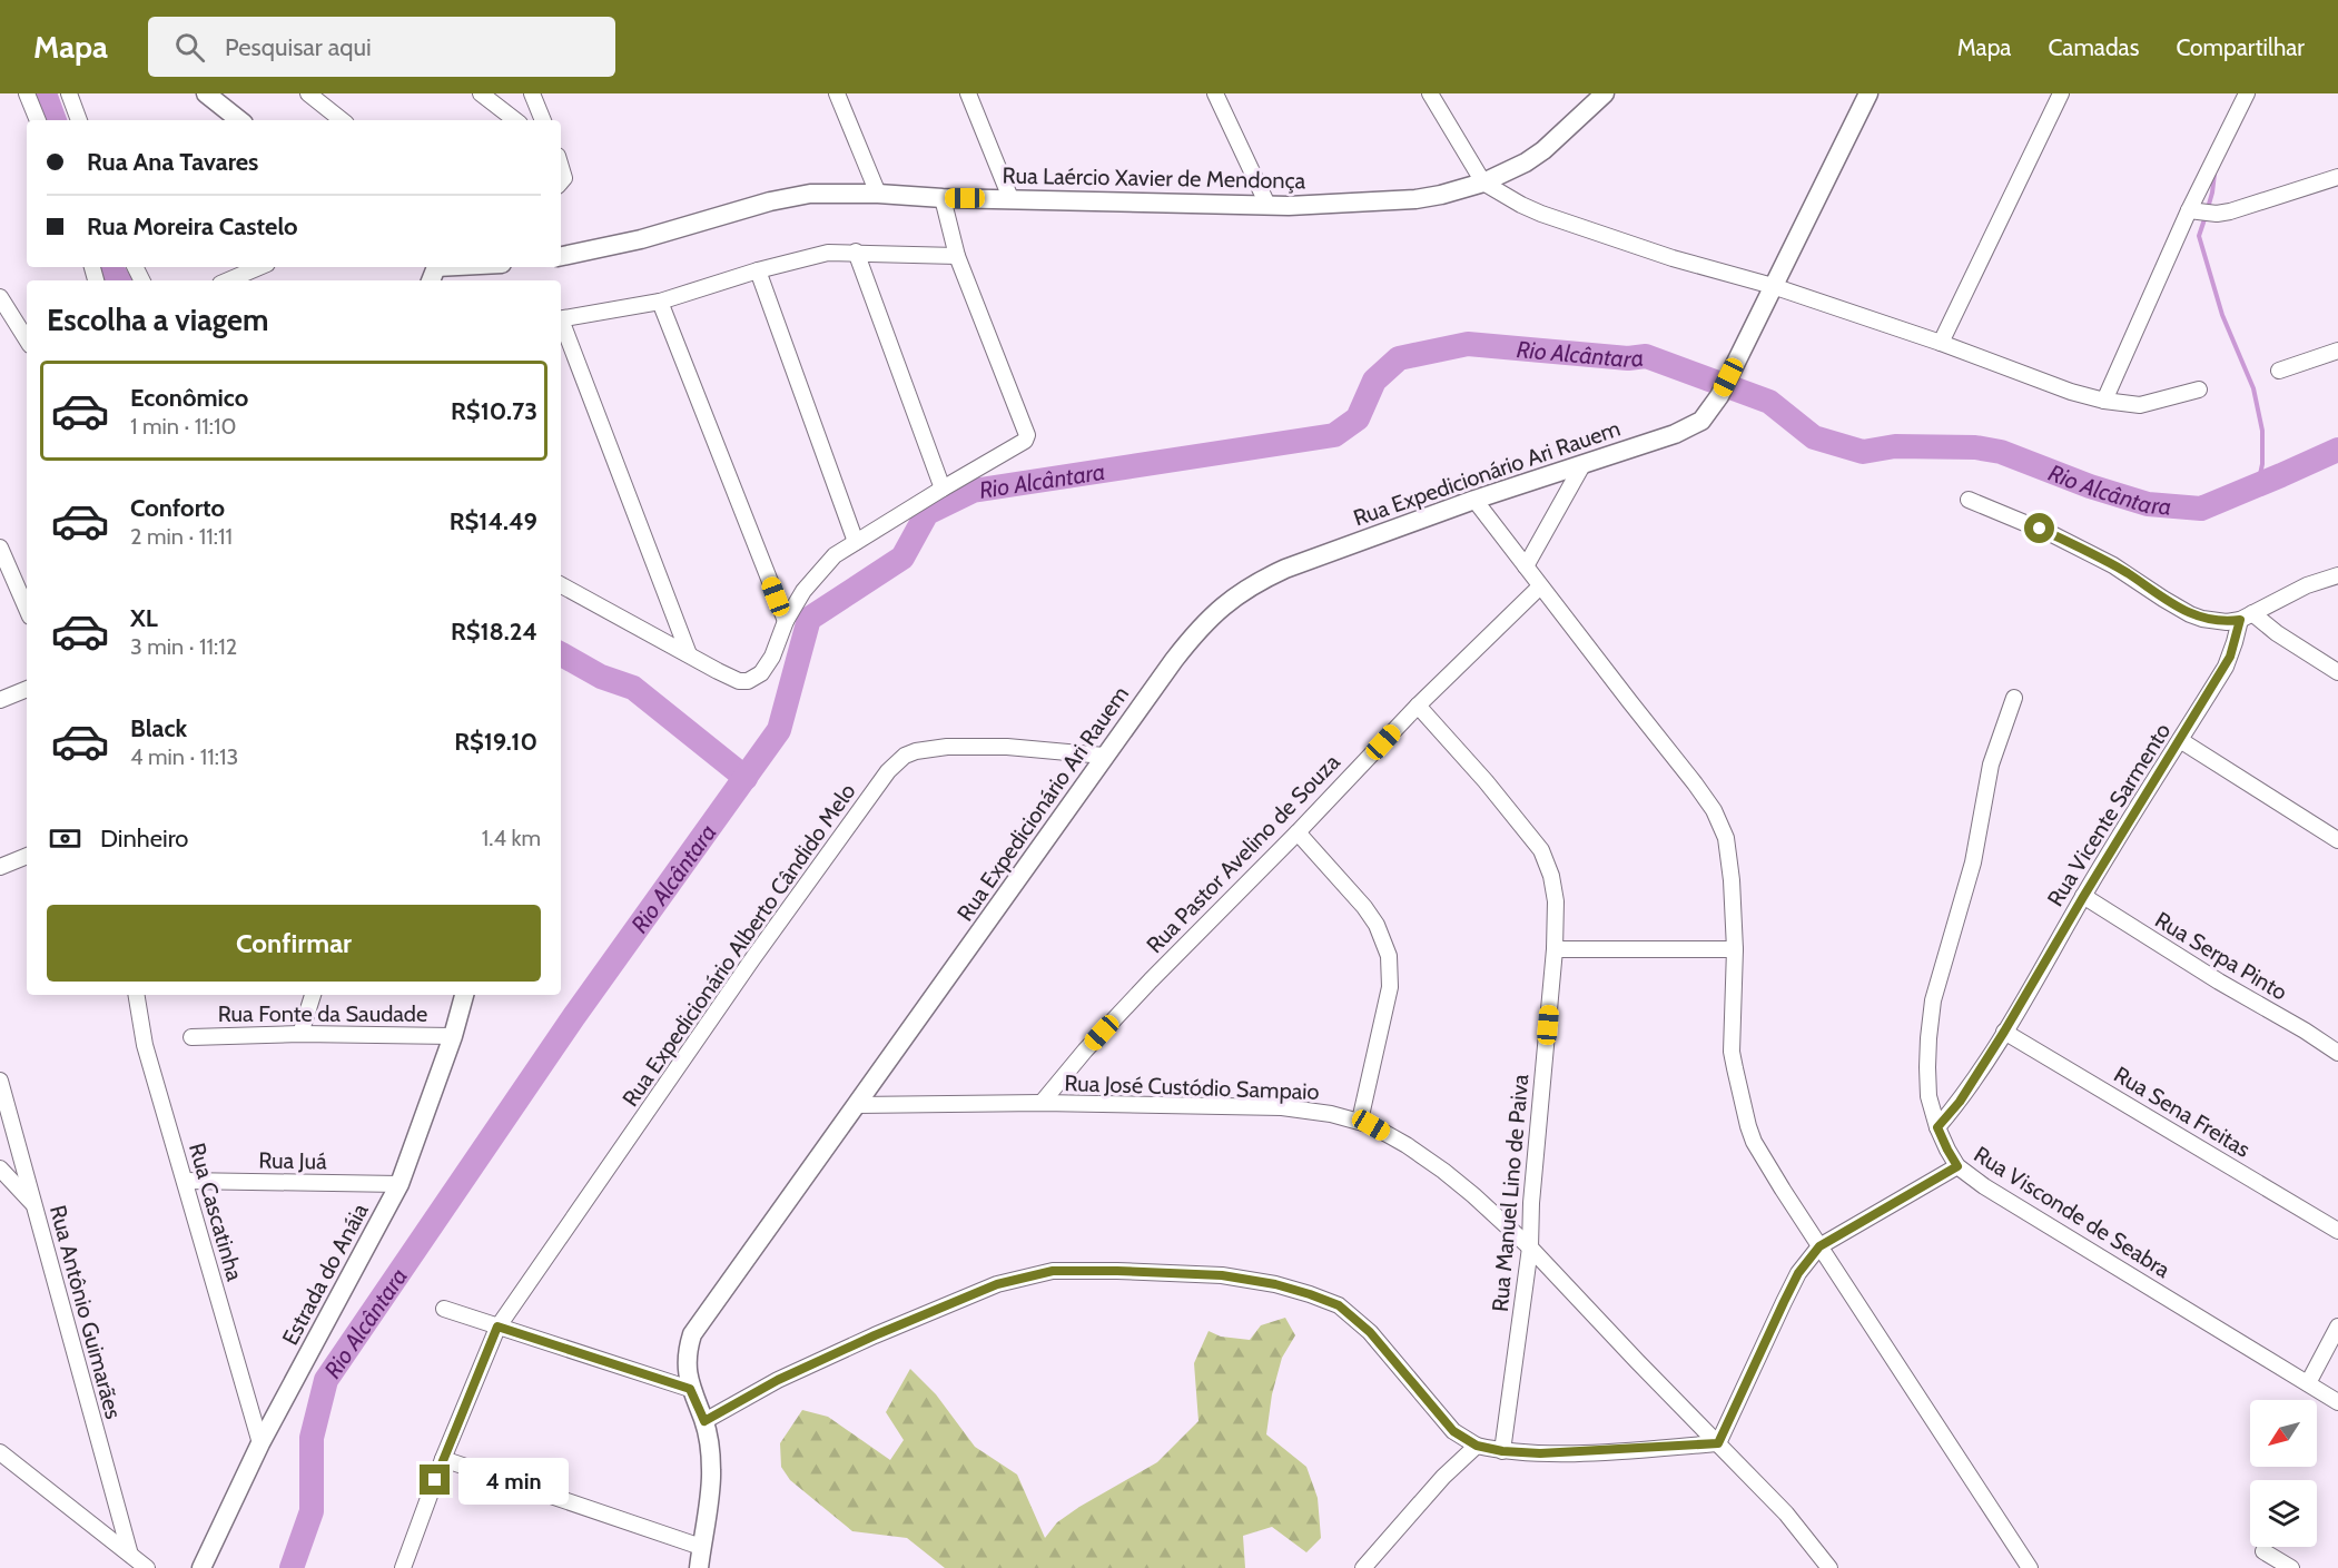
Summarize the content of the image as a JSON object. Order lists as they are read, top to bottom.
{
  "streets": {
    "street": [
      "Rua Laércio Xavier de Mendonça",
      "Rua Expedicionário Ari Rauem",
      "Rua Vicente Sarmento",
      "Rua Pastor Avelino de Souza",
      "Rua Expedicionário Alberto Cândido Melo",
      "Rua Serpa Pinto",
      "Rua Fonte da Saudade",
      "Rua José Custódio Sampaio",
      "Rua Sena Freitas",
      "Rua Juá",
      "Rua Manuel Lino de Paiva",
      "Rua Cascatinha",
      "Rua Visconde de Seabra",
      "Estrada do Anáia",
      "Rua Antônio Guimarães"
    ]
  },
  "crossings": [
    ["Rua Expedicionário Ari Rauem", "Rua Expedicionário Alberto Cândido Melo"],
    ["Rua Expedicionário Ari Rauem", "Rua José Custódio Sampaio"],
    ["Rua Vicente Sarmento", "Rua Serpa Pinto"],
    ["Rua Vicente Sarmento", "Rua Sena Freitas"],
    ["Rua Vicente Sarmento", "Rua Visconde de Seabra"],
    ["Rua Pastor Avelino de Souza", "Rua José Custódio Sampaio"],
    ["Rua Pastor Avelino de Souza", "Rua Manuel Lino de Paiva"],
    ["Rua Fonte da Saudade", "Estrada do Anáia"],
    ["Rua José Custódio Sampaio", "Rua Manuel Lino de Paiva"],
    ["Rua Juá", "Rua Cascatinha"],
    ["Rua Juá", "Estrada do Anáia"],
    ["Rua Cascatinha", "Estrada do Anáia"]
  ],
  "water": ["Rio Alcântara"],
  "north": "bottom left",
  "page": {
    "header": "Mapa",
    "search": "Pesquisar aqui",
    "nav": ["Mapa", "Camadas", "Compartilhar"],
    "banner": ["Rua Ana Tavares", "Rua Moreira Castelo"],
    "heading": "Escolha a viagem",
    "list": [
      {
        "name": "Econômico",
        "note": "1 min · 11:10",
        "value": "R$10.73"
      },
      {
        "name": "Conforto",
        "note": "2 min · 11:11",
        "value": "R$14.49"
      },
      {
        "name": "XL",
        "note": "3 min · 11:12",
        "value": "R$18.24"
      },
      {
        "name": "Black",
        "note": "4 min · 11:13",
        "value": "R$19.10"
      }
    ],
    "pay": ["Dinheiro", "1.4 km"],
    "buttons": "Confirmar",
    "bubble": "4 min"
  }
}
